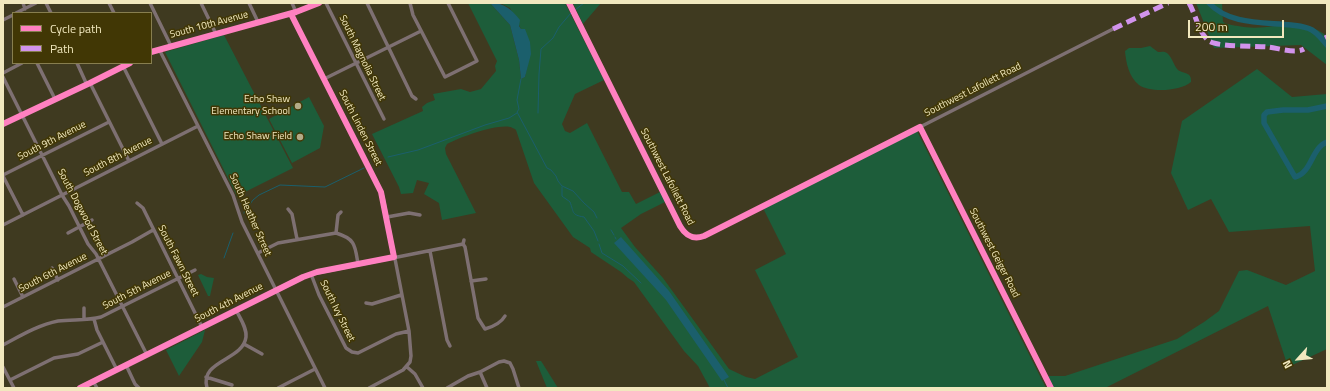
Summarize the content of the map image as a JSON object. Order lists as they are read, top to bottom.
{
  "streets": {
    "street": [
      "South 10th Avenue",
      "South Magnolia Street",
      "Southwest Lafollett Road",
      "South Linden Street",
      "South 9th Avenue",
      "South 8th Avenue",
      "South Dogwood Street",
      "South Heather Street",
      "Southwest Geiger Road",
      "South Fawn Street",
      "South 6th Avenue",
      "South 5th Avenue",
      "South 4th Avenue",
      "South Ivy Street"
    ]
  },
  "crossings": [
    ["South 10th Avenue", "South Linden Street"],
    ["South 10th Avenue", "South Heather Street"],
    ["Southwest Lafollett Road", "Southwest Geiger Road"],
    ["South Linden Street", "South 4th Avenue"],
    ["South Linden Street", "South Ivy Street"],
    ["South 9th Avenue", "South Dogwood Street"],
    ["South 8th Avenue", "South Dogwood Street"],
    ["South 8th Avenue", "South Heather Street"],
    ["South Dogwood Street", "South 6th Avenue"],
    ["South Dogwood Street", "South 5th Avenue"],
    ["South Dogwood Street", "South 4th Avenue"],
    ["South Heather Street", "South 4th Avenue"],
    ["South Fawn Street", "South 6th Avenue"],
    ["South Fawn Street", "South 5th Avenue"],
    ["South Fawn Street", "South 4th Avenue"],
    ["South 4th Avenue", "South Ivy Street"]
  ],
  "places": ["Echo Shaw Elementary School", "Echo Shaw Field"],
  "legend": ["Cycle path", "Path"],
  "scale_bar": "200 m",
  "north": "bottom left"
}
